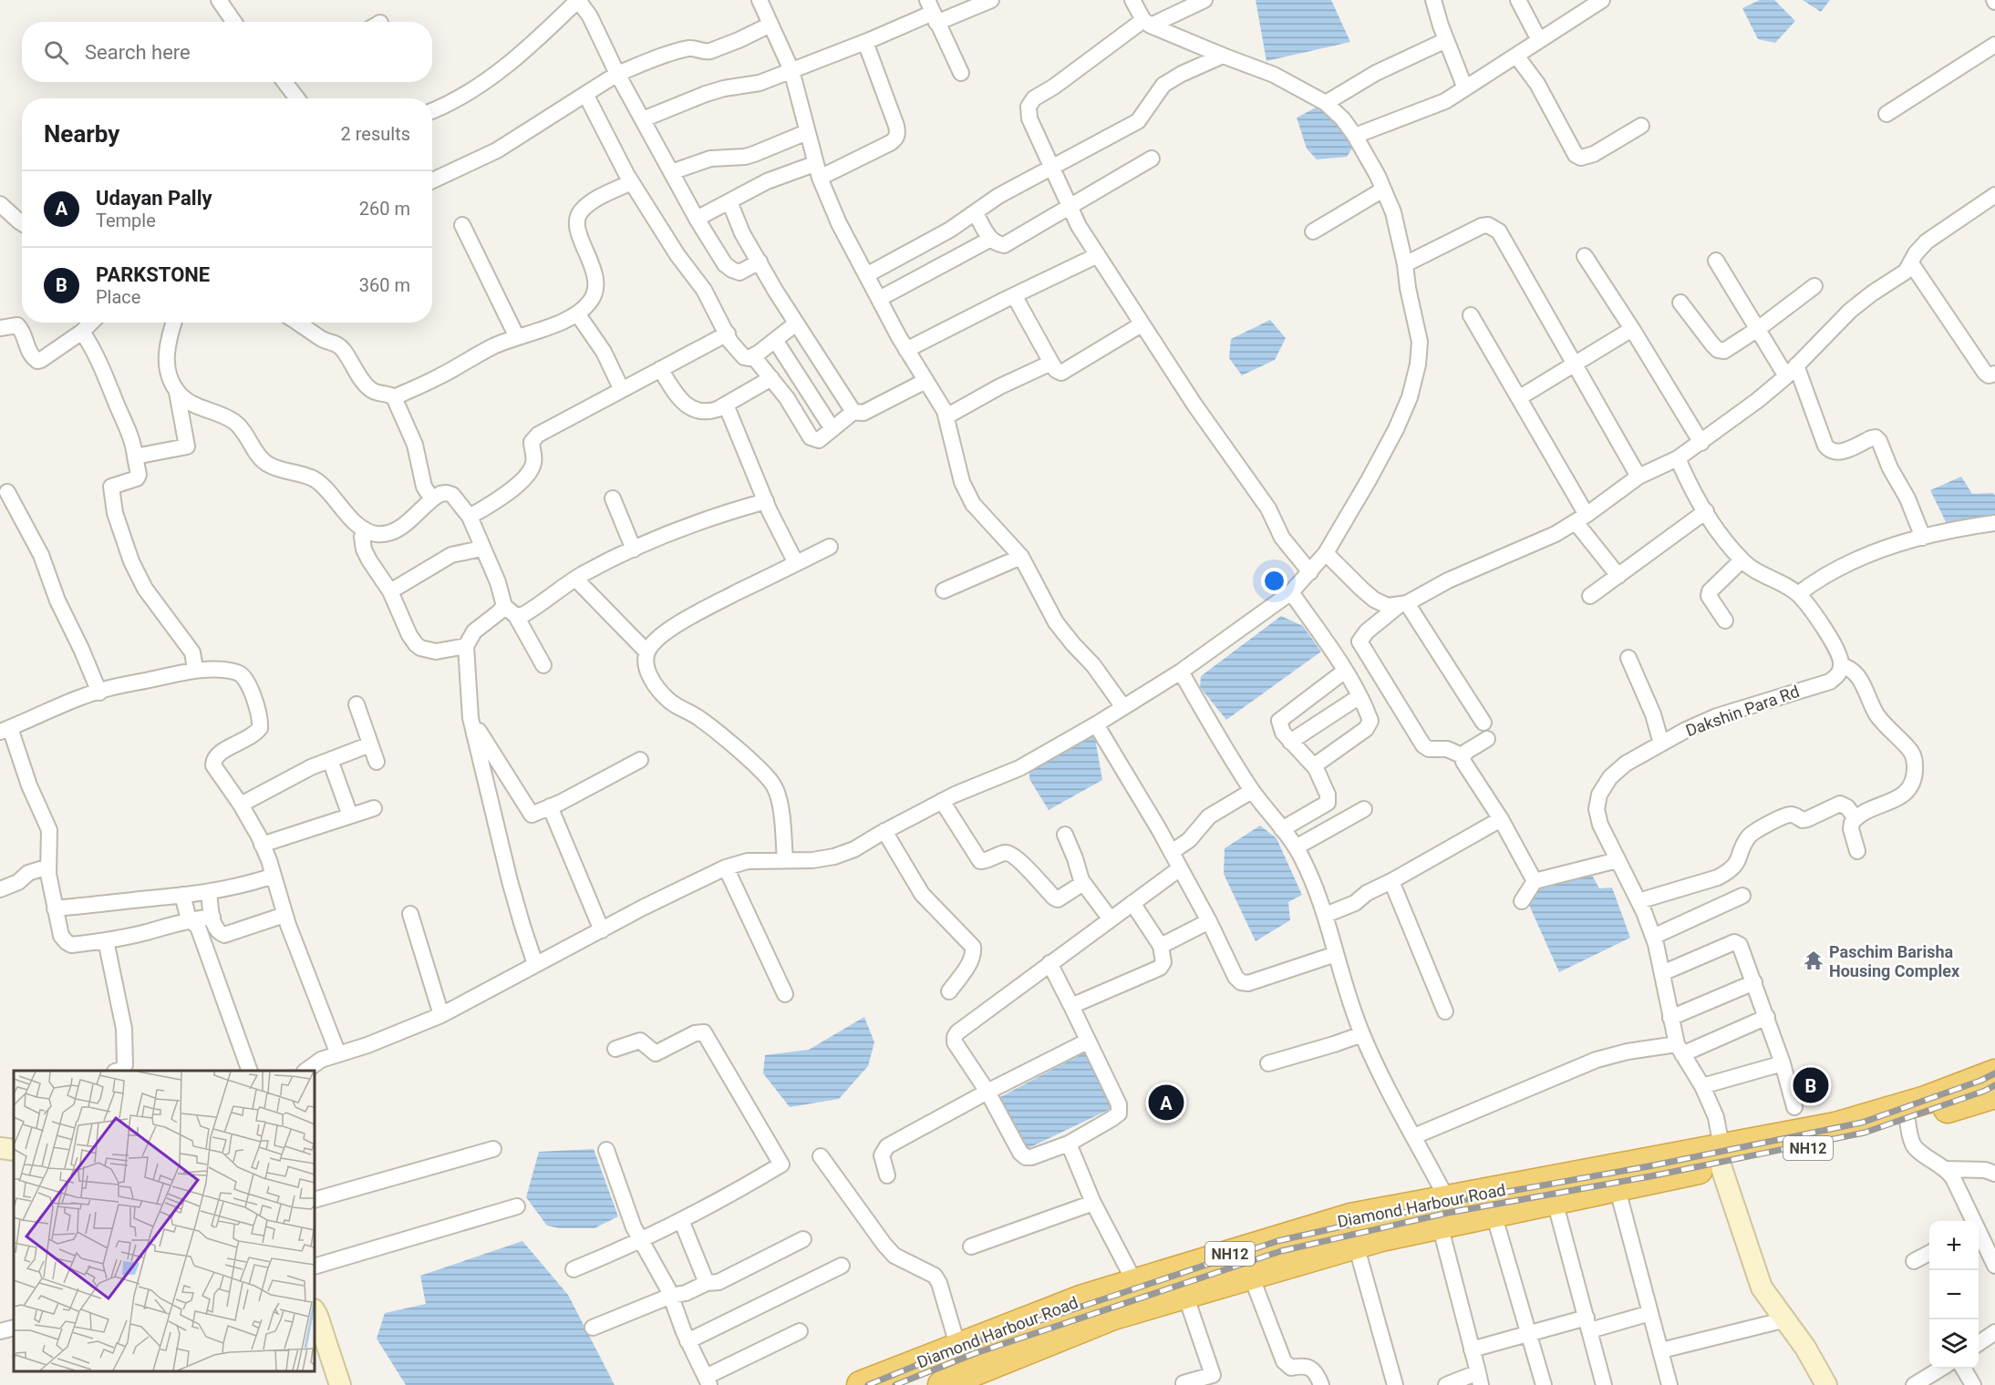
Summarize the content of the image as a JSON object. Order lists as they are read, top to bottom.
{
  "streets": {
    "highway": ["NH12", "Diamond Harbour Road"],
    "street": ["Dakshin Para Rd"]
  },
  "crossings": [
    ["Dakshin Para Rd", "Diamond Harbour Road"]
  ],
  "places": {
    "temple": ["Paschim Barisha Housing Complex"]
  },
  "page": {
    "search": "Search here",
    "heading": ["Nearby", "2 results"],
    "list": [
      {
        "mark": "A",
        "name": "Udayan Pally",
        "note": "Temple",
        "value": "260 m"
      },
      {
        "mark": "B",
        "name": "PARKSTONE",
        "note": "Place",
        "value": "360 m"
      }
    ],
    "pins": ["B", "A"],
    "map_buttons": ["+", "−"]
  }
}
